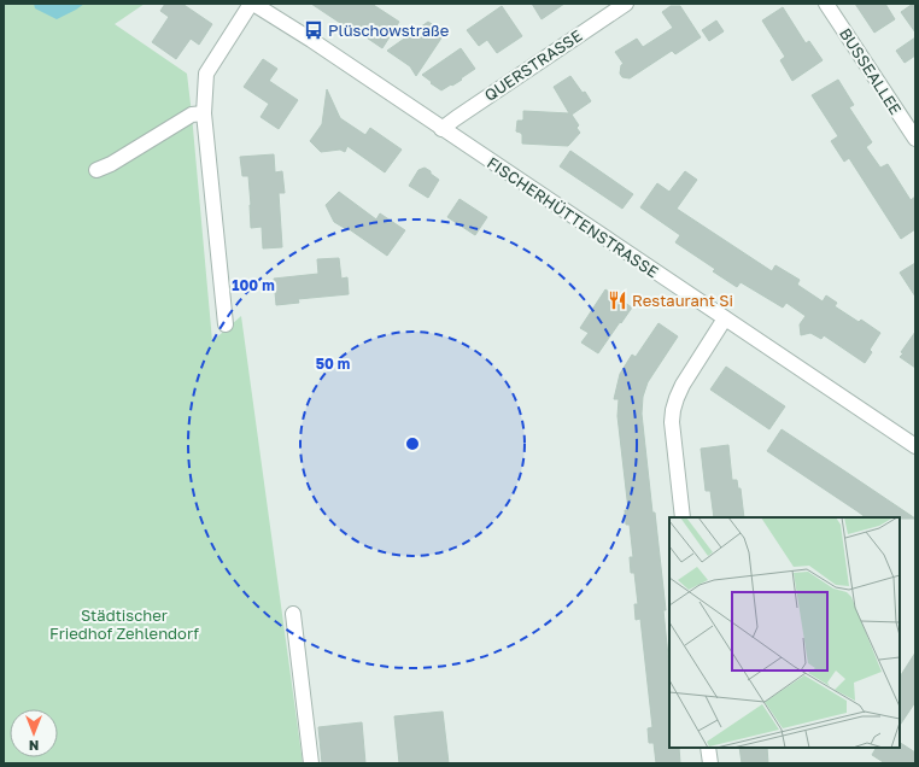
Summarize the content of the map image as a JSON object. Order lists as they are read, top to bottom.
{
  "streets": {
    "street": ["QUERSTRASSE", "BUSSEALLEE", "FISCHERHÜTTENSTRASSE"]
  },
  "crossings": [
    ["QUERSTRASSE", "FISCHERHÜTTENSTRASSE"]
  ],
  "parks": ["Städtischer Friedhof Zehlendorf"],
  "places": {
    "bus stop": ["Plüschowstraße"],
    "restaurant": ["Restaurant Si"]
  },
  "north": "bottom",
  "rings": ["100 m", "50 m"]
}
